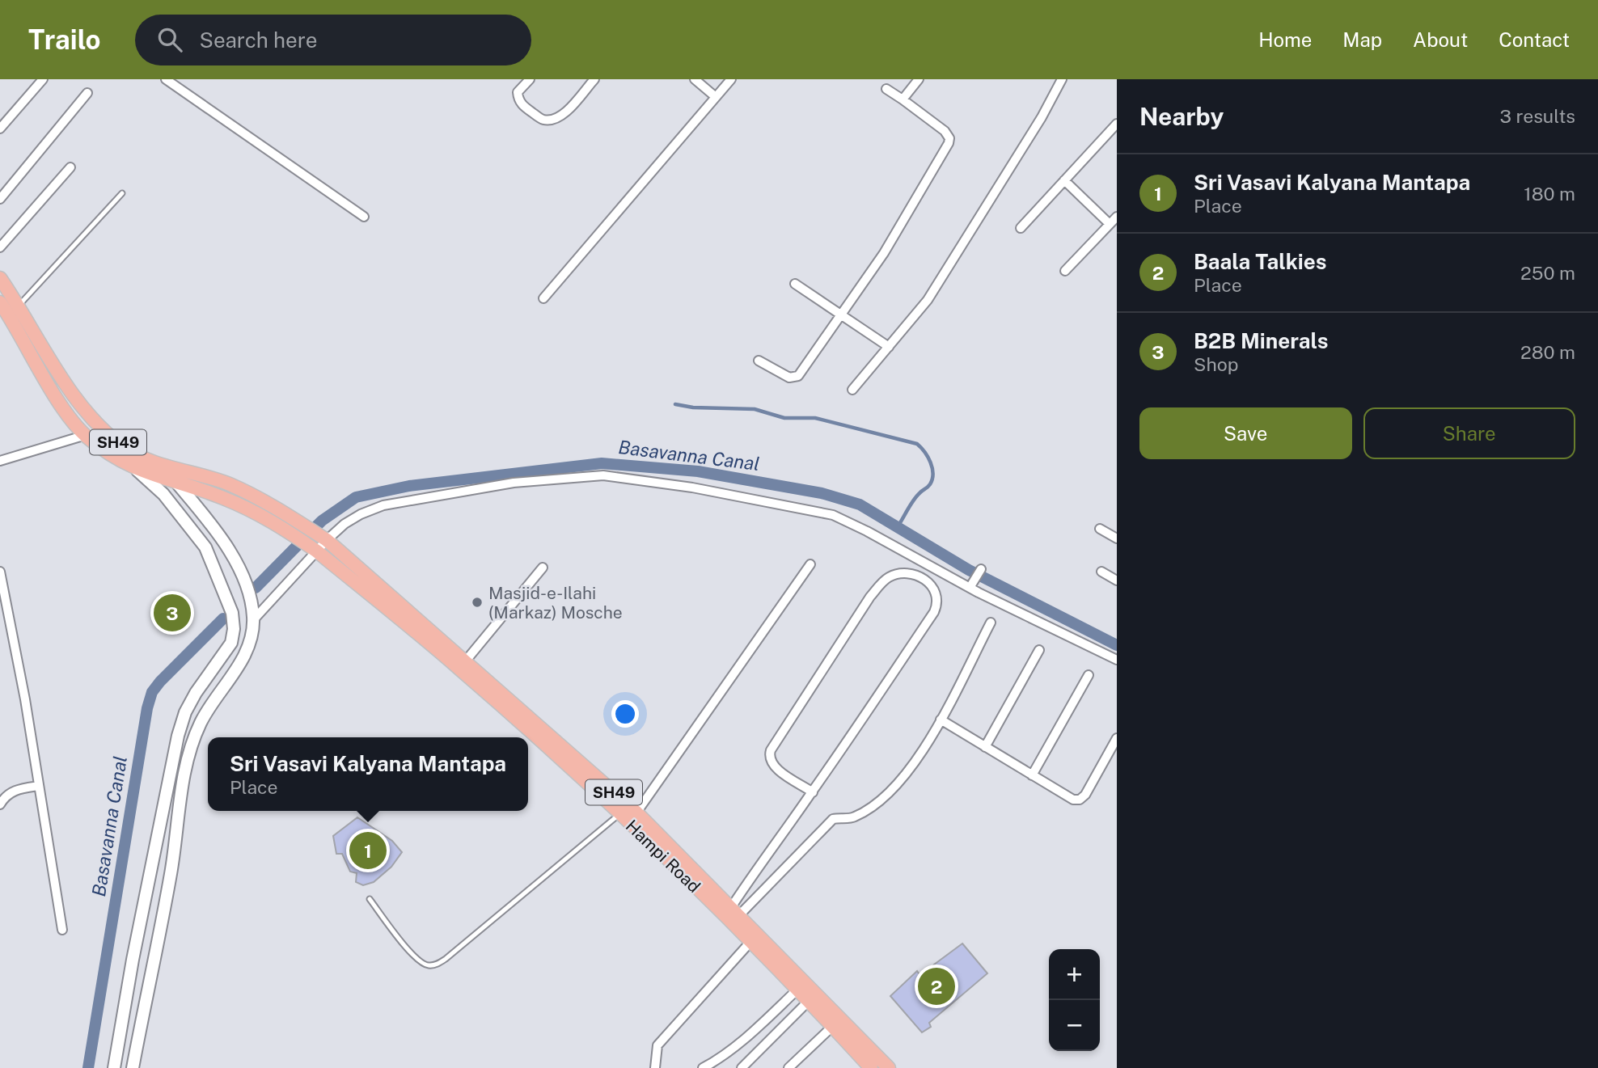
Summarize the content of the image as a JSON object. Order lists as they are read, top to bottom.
{
  "streets": {
    "main road": ["SH49", "Hampi Road"]
  },
  "crossings": [
    ["SH49", "Hampi Road"]
  ],
  "water": ["Basavanna Canal"],
  "places": ["Masjid-e-Ilahi (Markaz) Mosche"],
  "page": {
    "header": "Trailo",
    "search": "Search here",
    "nav": [
      "Home",
      "Map",
      "About",
      "Contact"
    ],
    "heading": ["Nearby", "3 results"],
    "list": [
      {
        "mark": "1",
        "name": "Sri Vasavi Kalyana Mantapa",
        "note": "Place",
        "value": "180 m"
      },
      {
        "mark": "2",
        "name": "Baala Talkies",
        "note": "Place",
        "value": "250 m"
      },
      {
        "mark": "3",
        "name": "B2B Minerals",
        "note": "Shop",
        "value": "280 m"
      }
    ],
    "buttons": ["Save", "Share"],
    "pins": ["3", "1", "2"],
    "popup": ["Sri Vasavi Kalyana Mantapa", "Place"],
    "map_buttons": ["+", "−"]
  }
}
